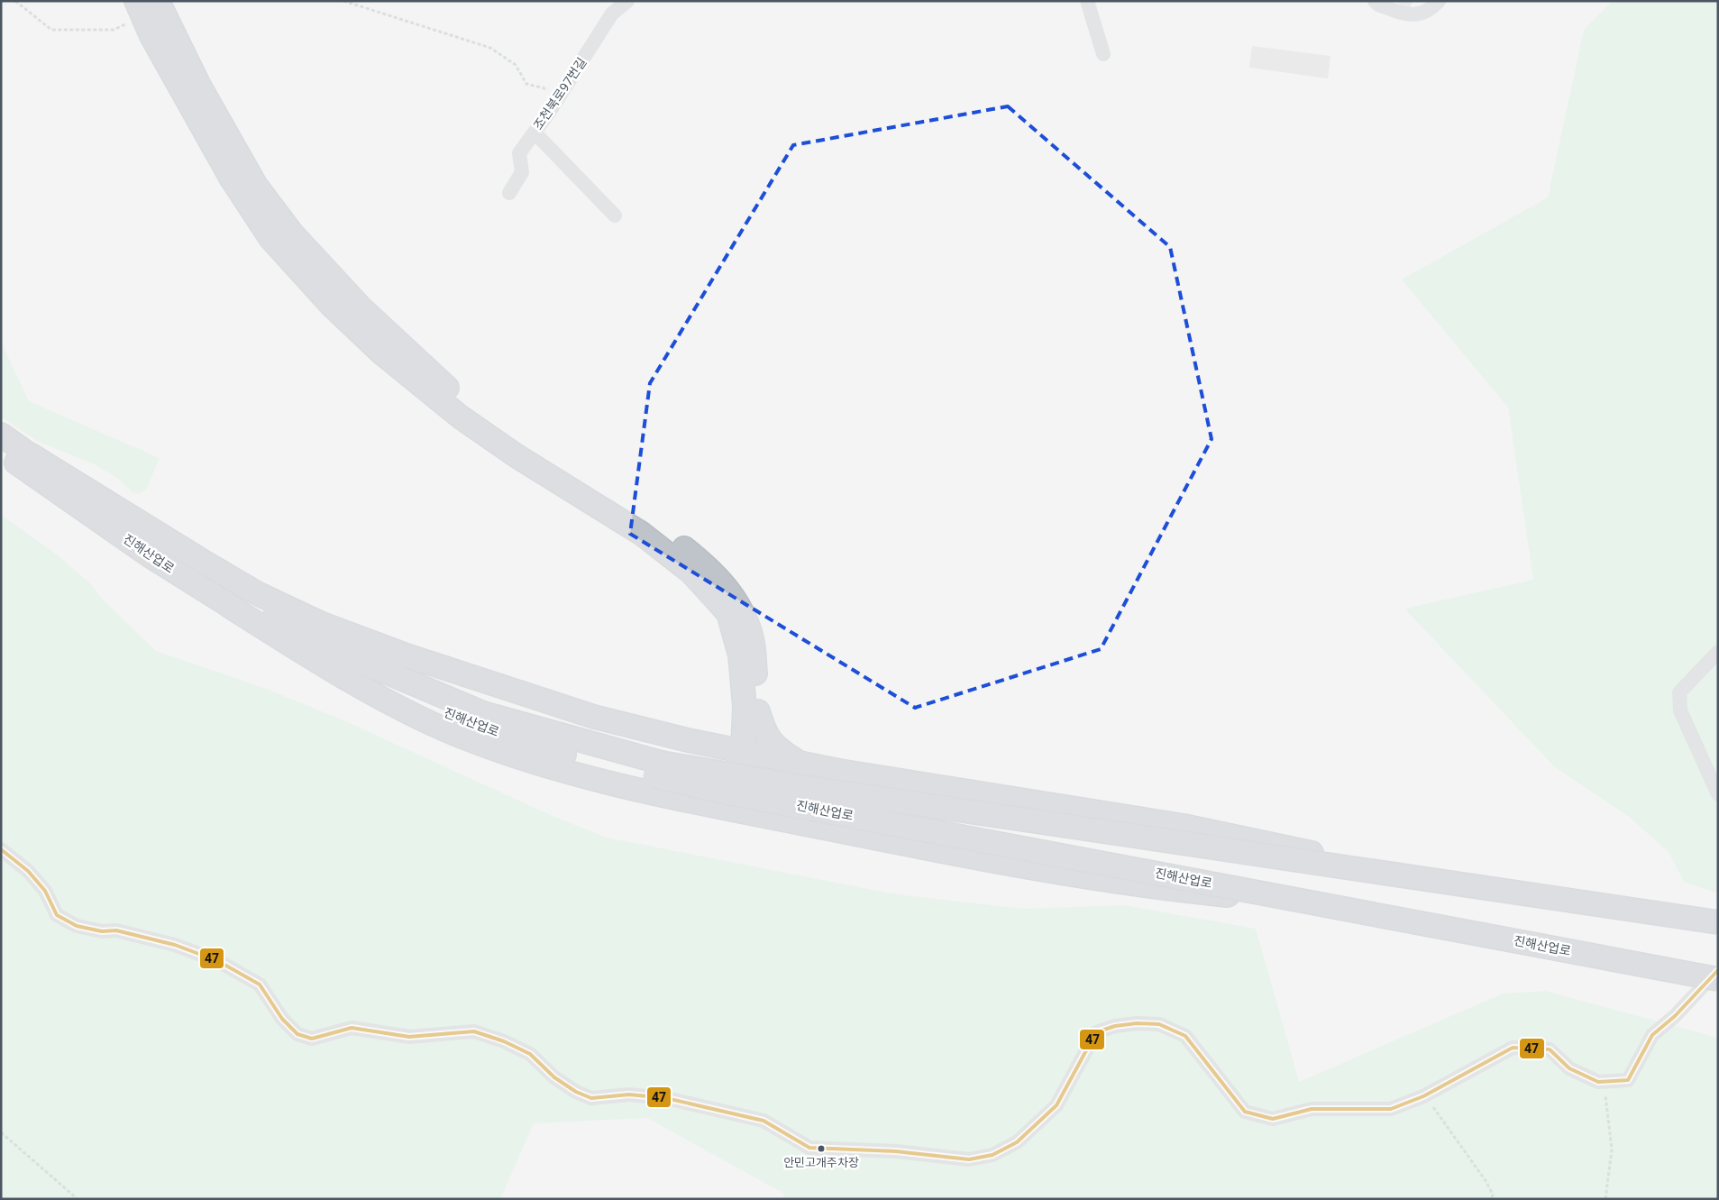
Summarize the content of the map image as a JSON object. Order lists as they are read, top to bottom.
{
  "streets": {
    "highway": ["진해산업로"],
    "street": ["조천북로97번길"]
  },
  "places": ["안민고개주차장"],
  "lines": ["transit line 47"]
}
